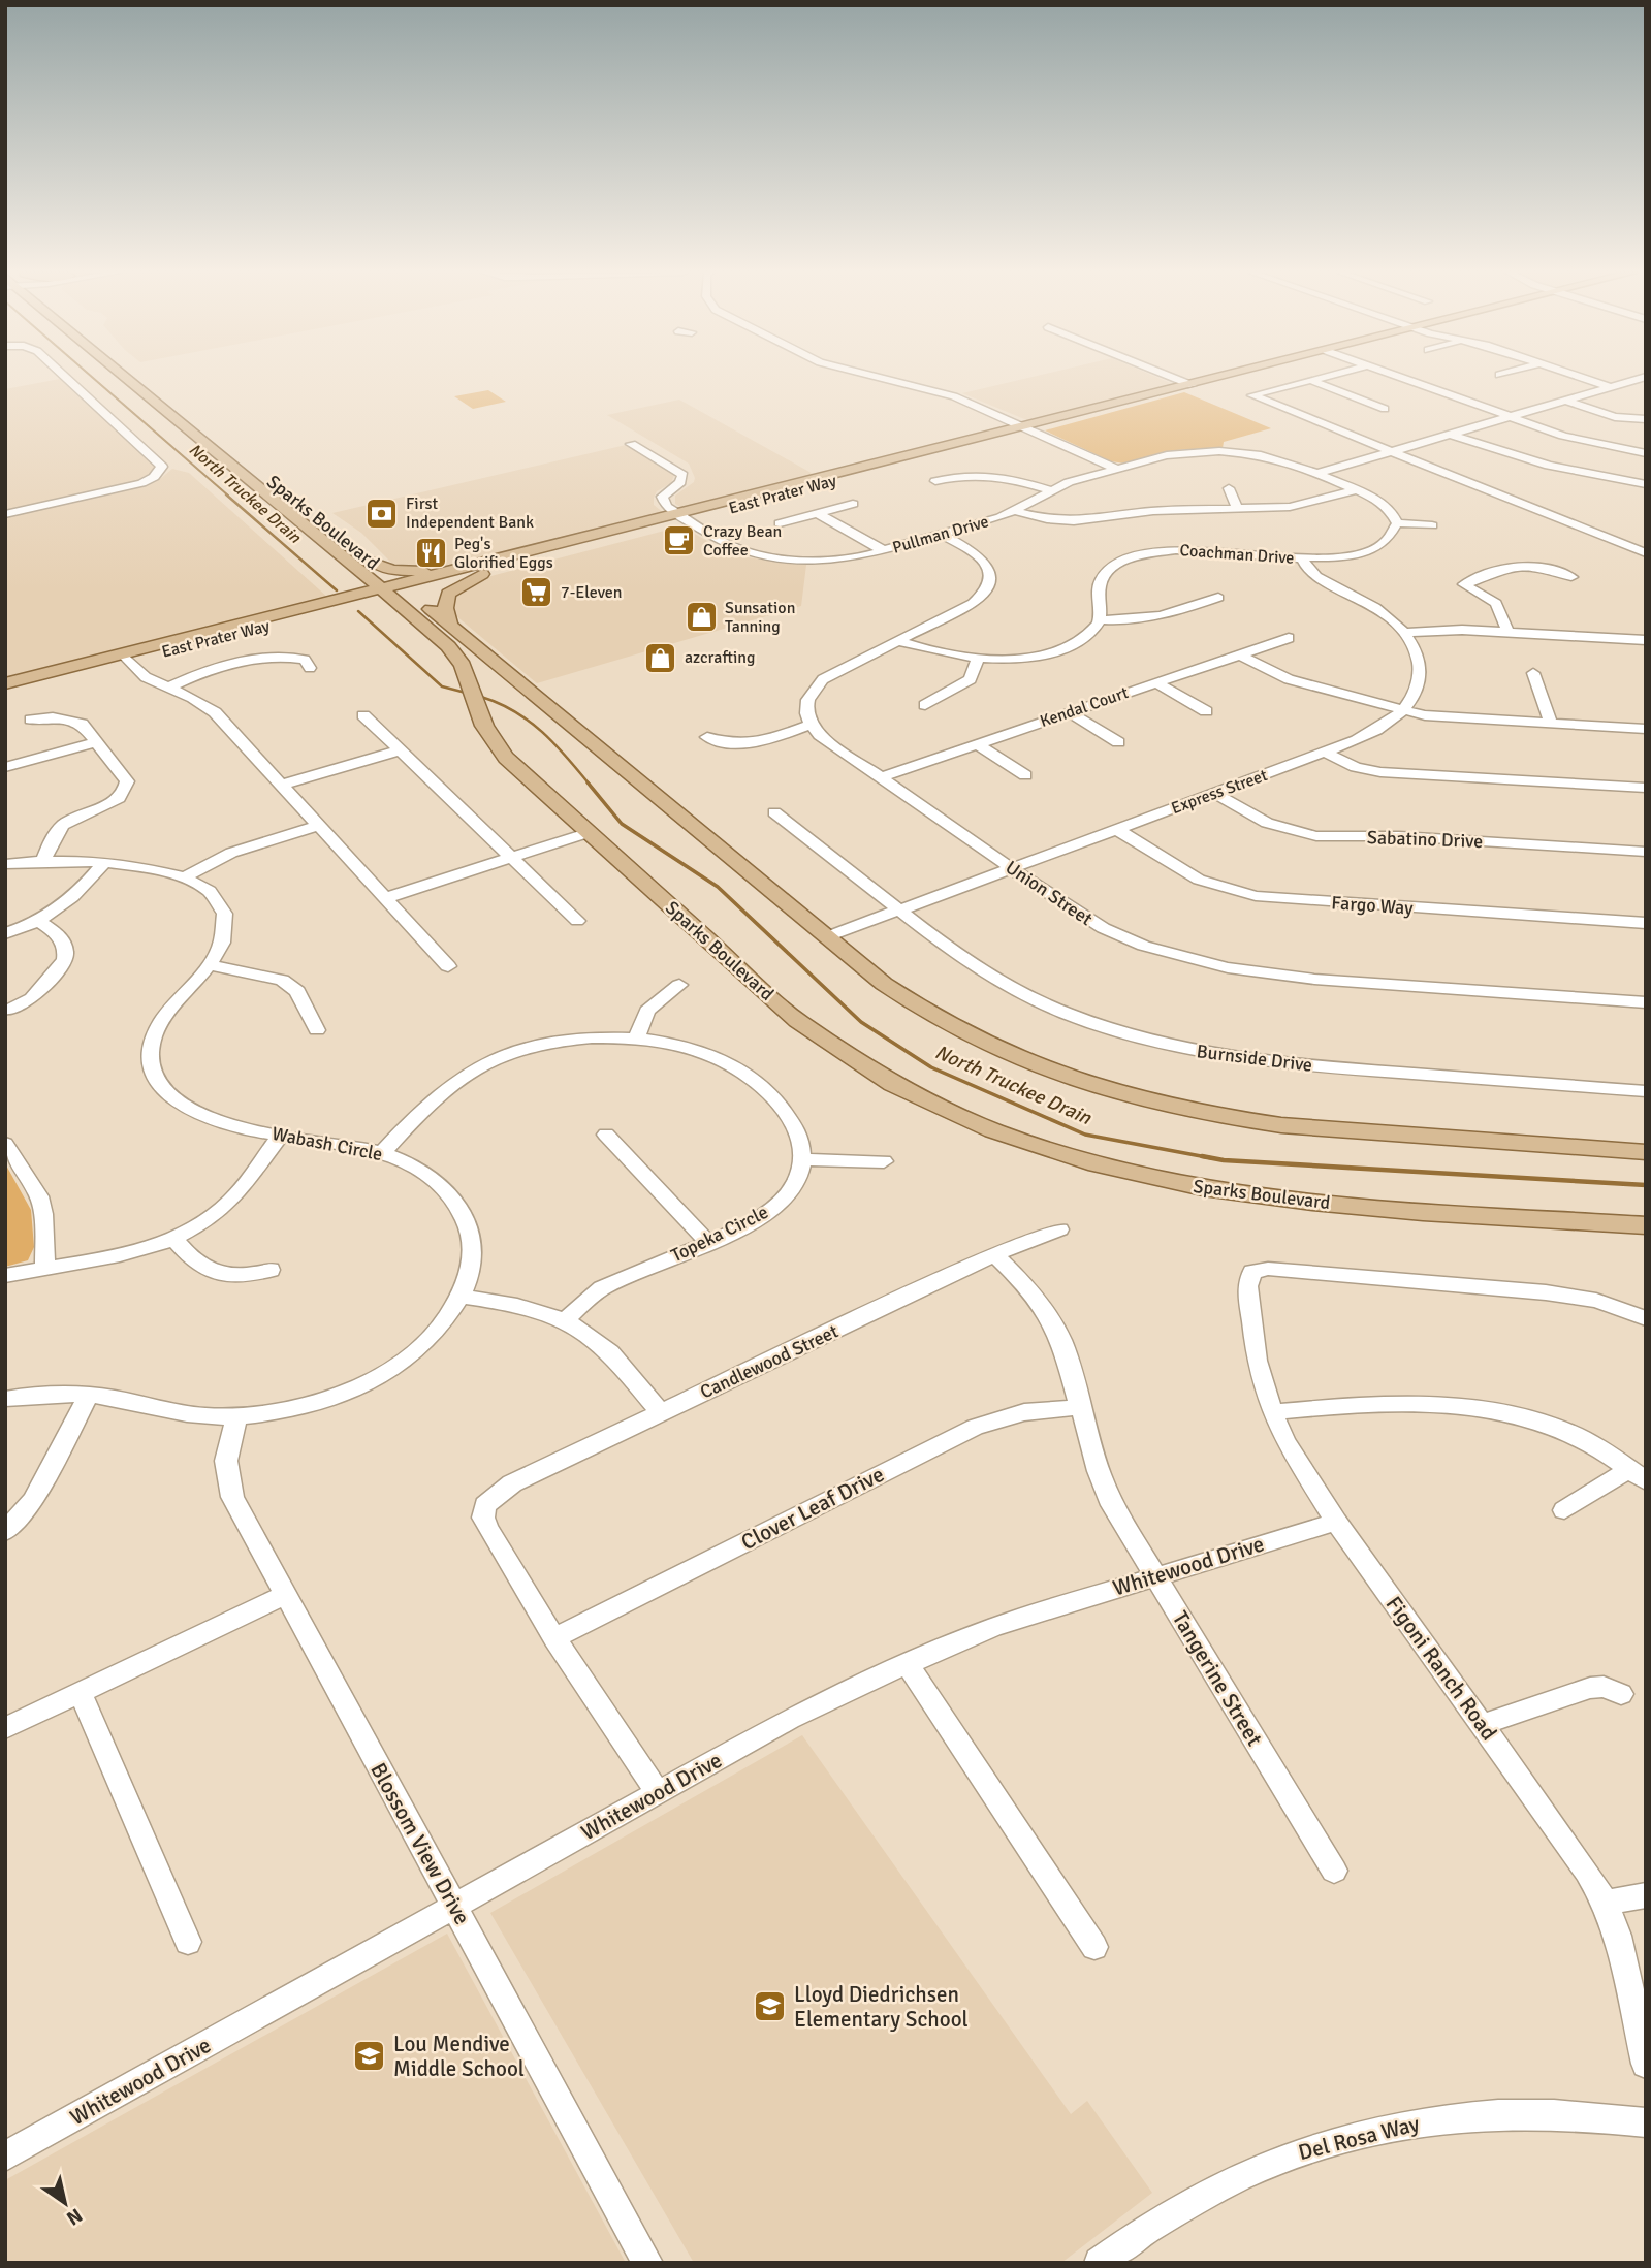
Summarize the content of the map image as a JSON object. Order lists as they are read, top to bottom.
{
  "streets": {
    "main road": ["East Prater Way", "Sparks Boulevard"],
    "street": [
      "Pullman Drive",
      "Coachman Drive",
      "Kendal Court",
      "Express Street",
      "Sabatino Drive",
      "Union Street",
      "Fargo Way",
      "Burnside Drive",
      "Wabash Circle",
      "Topeka Circle",
      "Candlewood Street",
      "Clover Leaf Drive",
      "Whitewood Drive",
      "Figoni Ranch Road",
      "Tangerine Street",
      "Blossom View Drive",
      "Del Rosa Way"
    ]
  },
  "crossings": [
    ["East Prater Way", "Sparks Boulevard"],
    ["East Prater Way", "Pullman Drive"],
    ["Sparks Boulevard", "Express Street"],
    ["Coachman Drive", "Express Street"],
    ["Kendal Court", "Union Street"],
    ["Express Street", "Sabatino Drive"],
    ["Express Street", "Union Street"],
    ["Express Street", "Fargo Way"],
    ["Express Street", "Burnside Drive"],
    ["Wabash Circle", "Blossom View Drive"],
    ["Candlewood Street", "Clover Leaf Drive"],
    ["Candlewood Street", "Tangerine Street"],
    ["Clover Leaf Drive", "Tangerine Street"],
    ["Whitewood Drive", "Figoni Ranch Road"],
    ["Whitewood Drive", "Tangerine Street"],
    ["Whitewood Drive", "Blossom View Drive"]
  ],
  "water": ["North Truckee Drain"],
  "places": {
    "bank": ["First Independent Bank"],
    "cafe": ["Crazy Bean Coffee"],
    "restaurant": ["Peg's Glorified Eggs"],
    "supermarket": ["7-Eleven"],
    "shop": ["Sunsation Tanning", "azcrafting"],
    "school or university": ["Lloyd Diedrichsen Elementary School", "Lou Mendive Middle School"]
  },
  "north": "bottom right"
}
